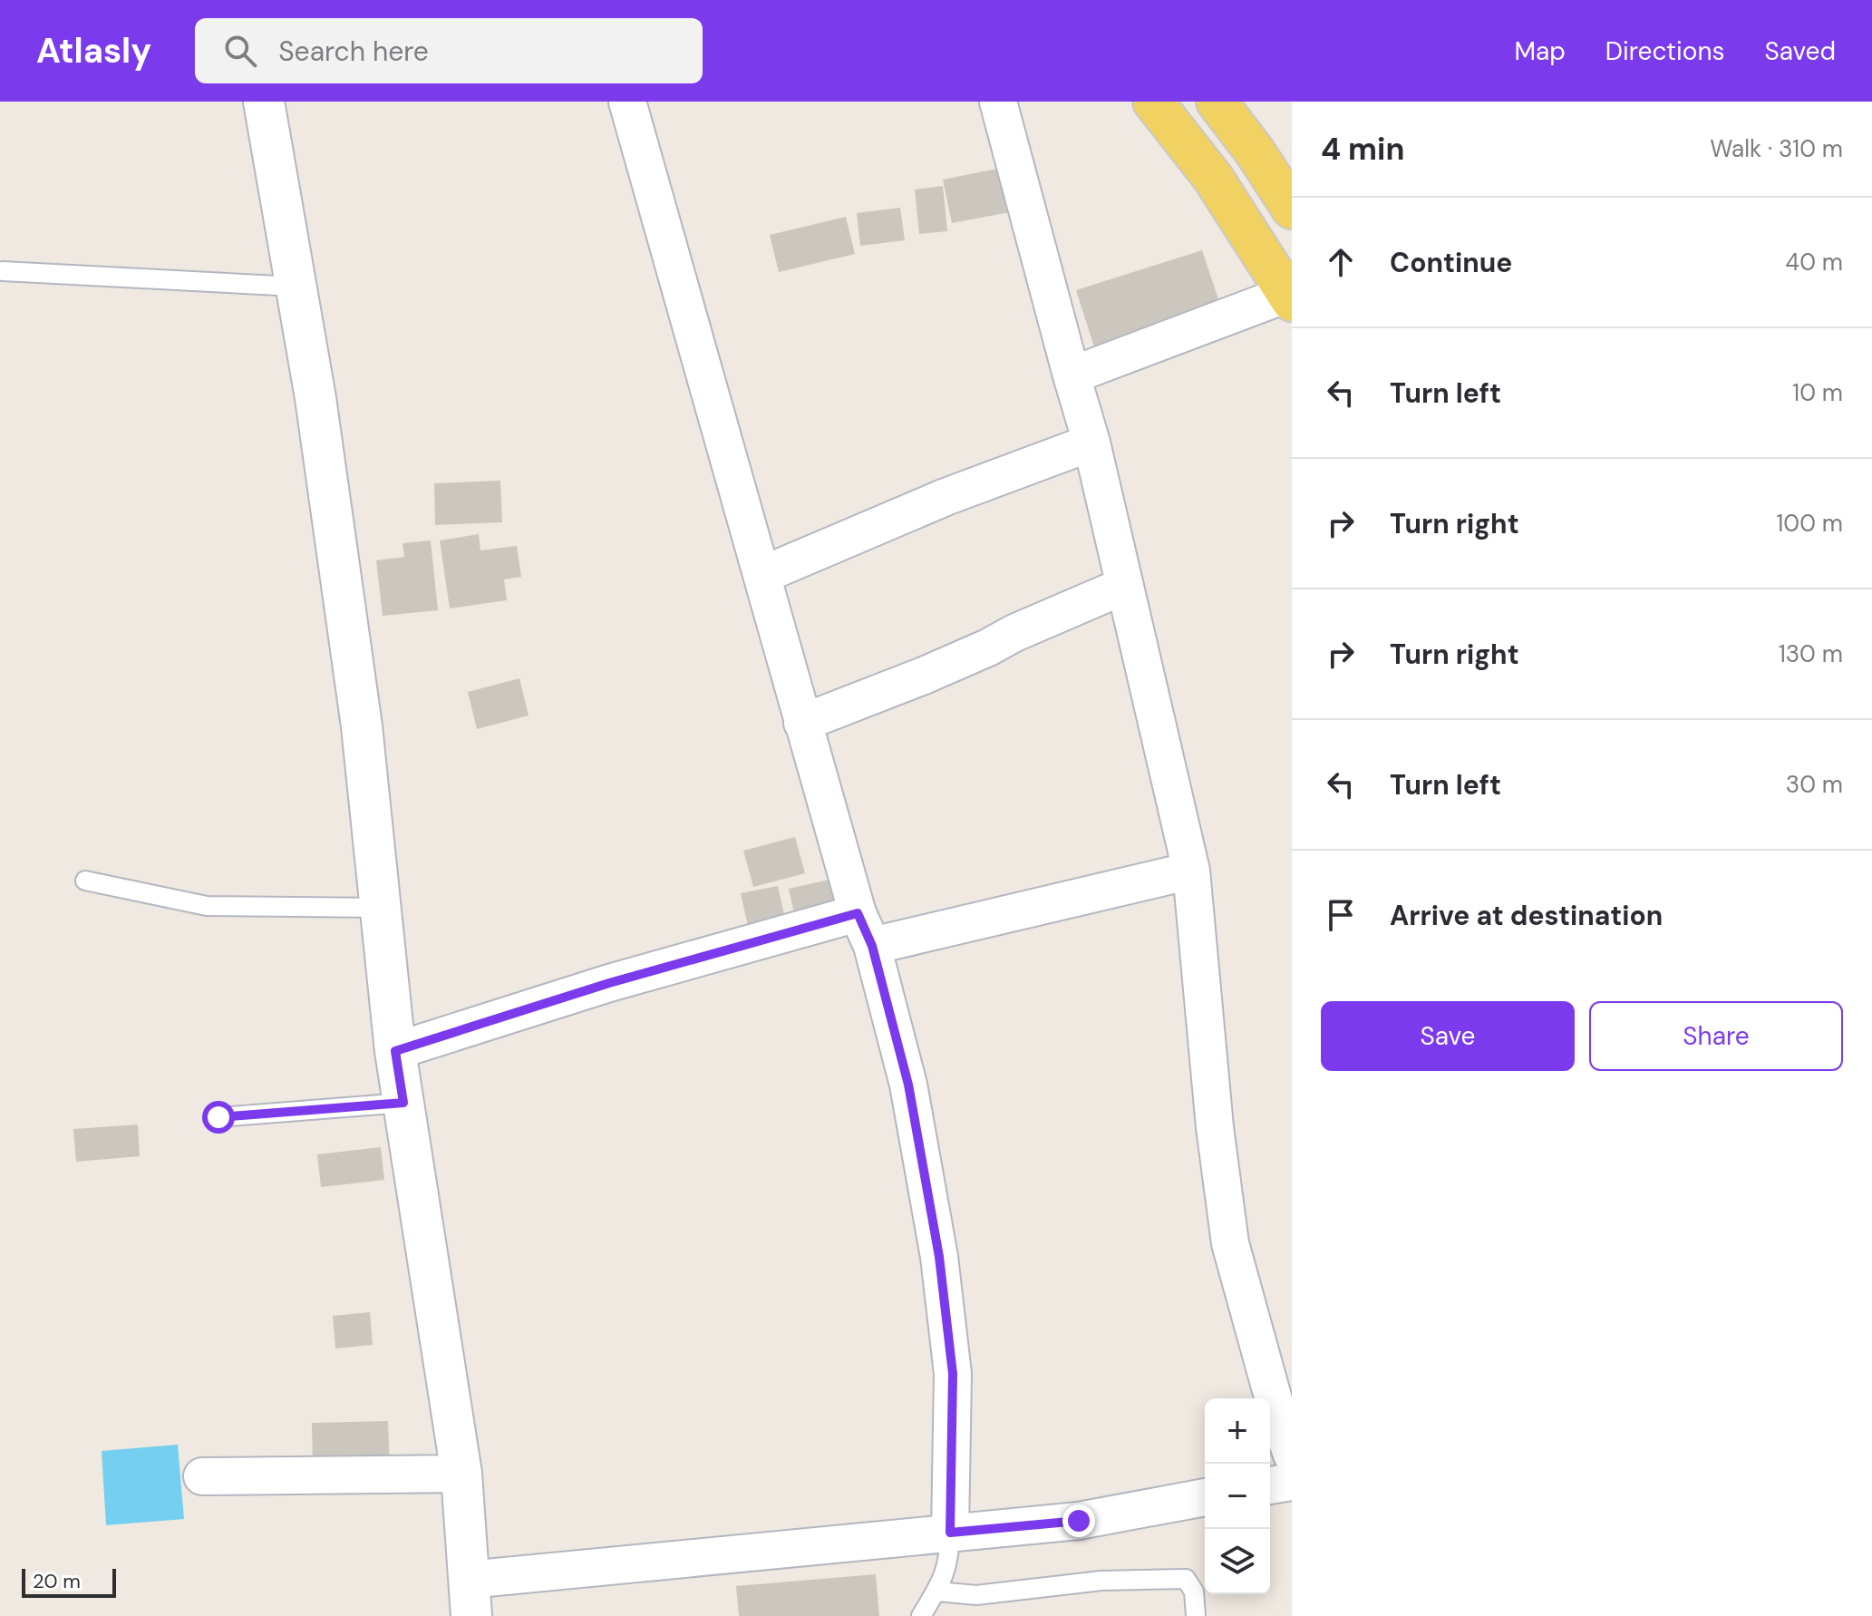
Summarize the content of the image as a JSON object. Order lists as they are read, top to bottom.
{
  "scale_bar": "20 m",
  "page": {
    "header": "Atlasly",
    "search": "Search here",
    "nav": ["Map", "Directions", "Saved"],
    "heading": ["4 min", "Walk · 310 m"],
    "list": [
      ["Continue", "40 m"],
      ["Turn left", "10 m"],
      ["Turn right", "100 m"],
      ["Turn right", "130 m"],
      ["Turn left", "30 m"],
      "Arrive at destination"
    ],
    "buttons": ["Save", "Share"],
    "map_buttons": ["+", "−"],
    "scale": "20 m"
  }
}
